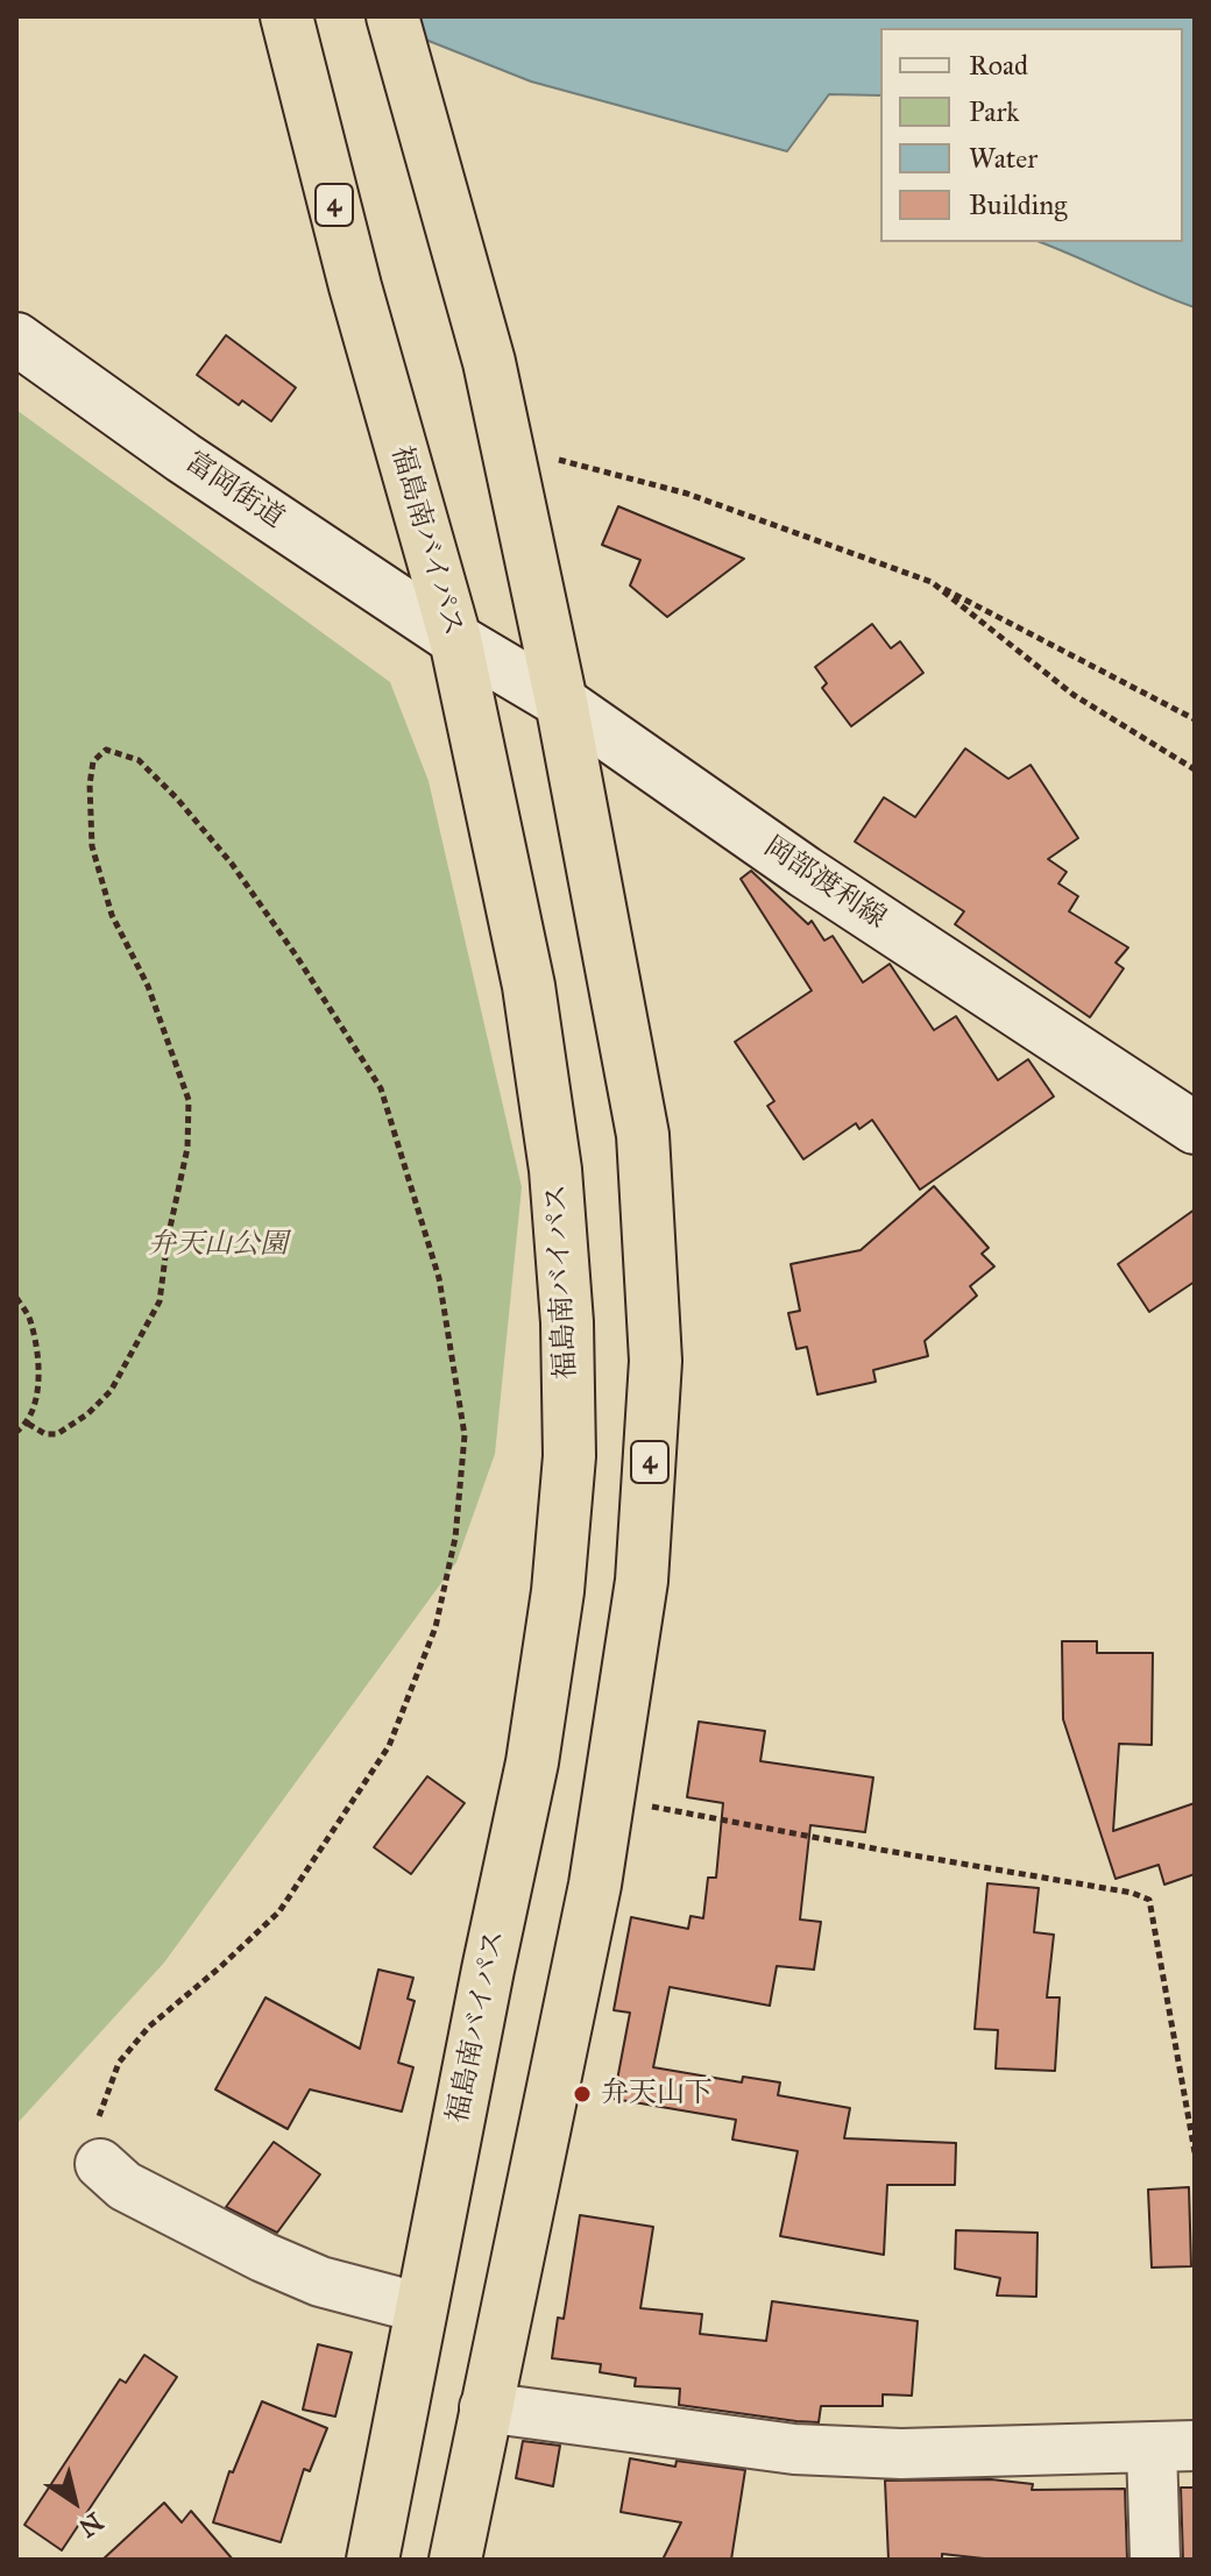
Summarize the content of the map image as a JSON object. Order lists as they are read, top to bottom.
{
  "streets": {
    "highway": ["4", "福島南バイパス"],
    "main road": ["富岡街道", "岡部渡利線"]
  },
  "crossings": [
    ["4", "岡部渡利線"],
    ["富岡街道", "福島南バイパス"],
    ["富岡街道", "岡部渡利線"],
    ["福島南バイパス", "岡部渡利線"]
  ],
  "parks": ["弁天山公園"],
  "places": ["弁天山下"],
  "legend": [
    "Road",
    "Park",
    "Water",
    "Building"
  ],
  "north": "bottom right"
}
